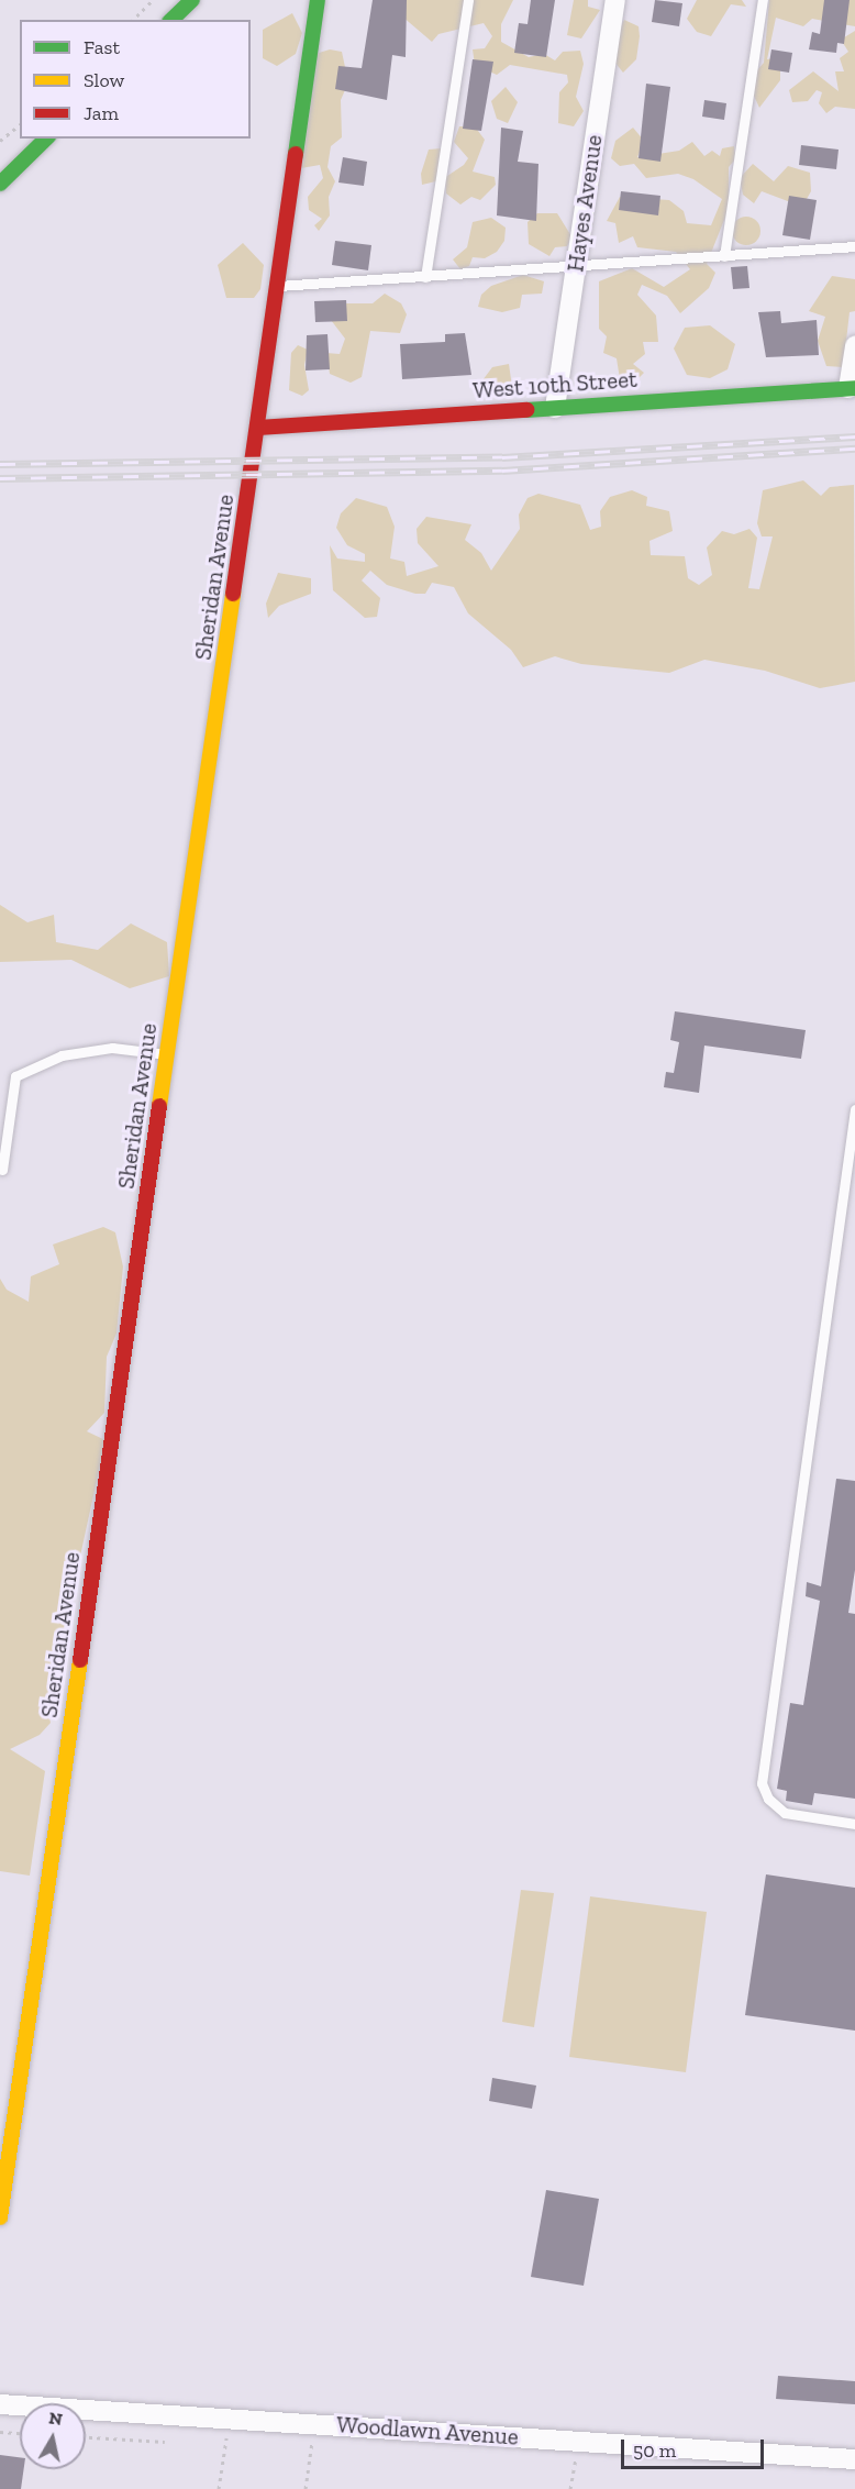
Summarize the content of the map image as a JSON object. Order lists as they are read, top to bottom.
{
  "streets": {
    "street": [
      "Hayes Avenue",
      "West 10th Street",
      "Sheridan Avenue",
      "Woodlawn Avenue"
    ]
  },
  "crossings": [
    ["Hayes Avenue", "West 10th Street"],
    ["West 10th Street", "Sheridan Avenue"]
  ],
  "legend": ["Fast", "Slow", "Jam"],
  "scale_bar": "50 m",
  "north": "top"
}
